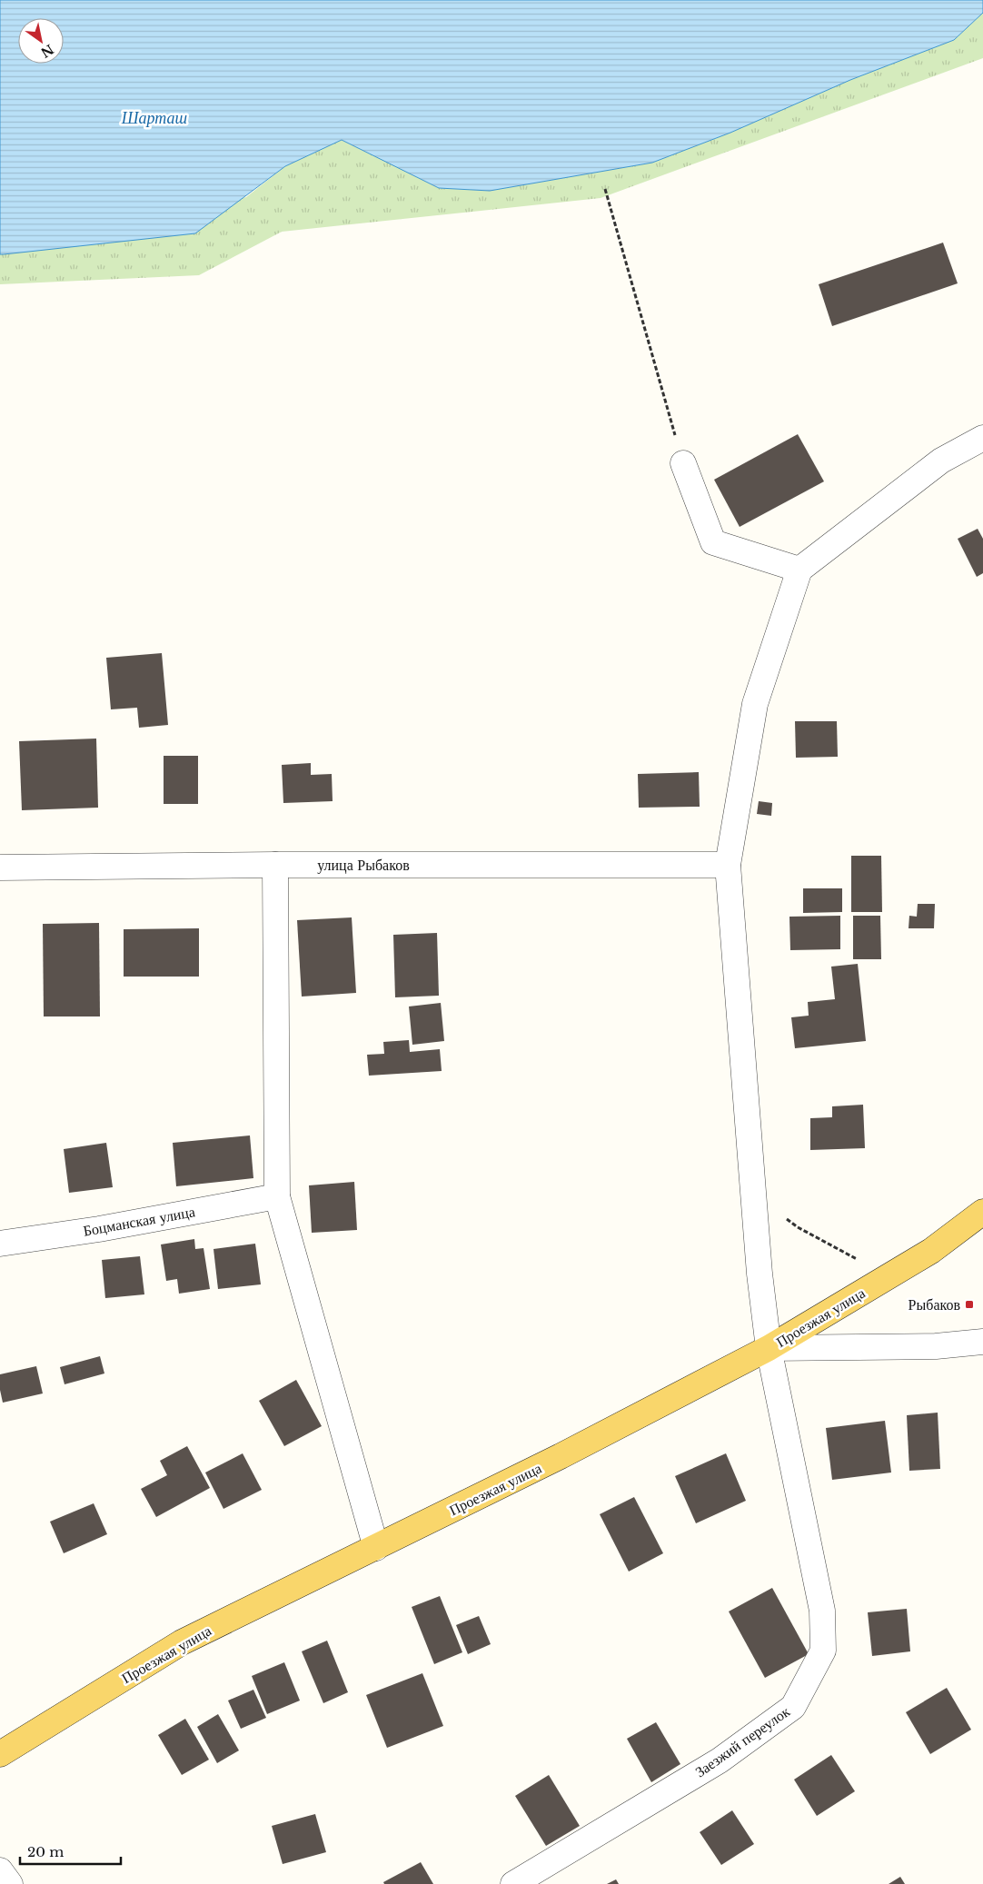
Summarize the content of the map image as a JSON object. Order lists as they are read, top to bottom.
{
  "streets": {
    "main road": ["Проезжая улица"],
    "street": ["улица Рыбаков", "Боцманская улица", "Заезжий переулок"]
  },
  "crossings": [
    ["улица Рыбаков", "Заезжий переулок"],
    ["Проезжая улица", "Заезжий переулок"]
  ],
  "water": ["Шарташ"],
  "places": {
    "transit": ["Рыбаков"]
  },
  "scale_bar": "20 m",
  "north": "bottom right"
}
